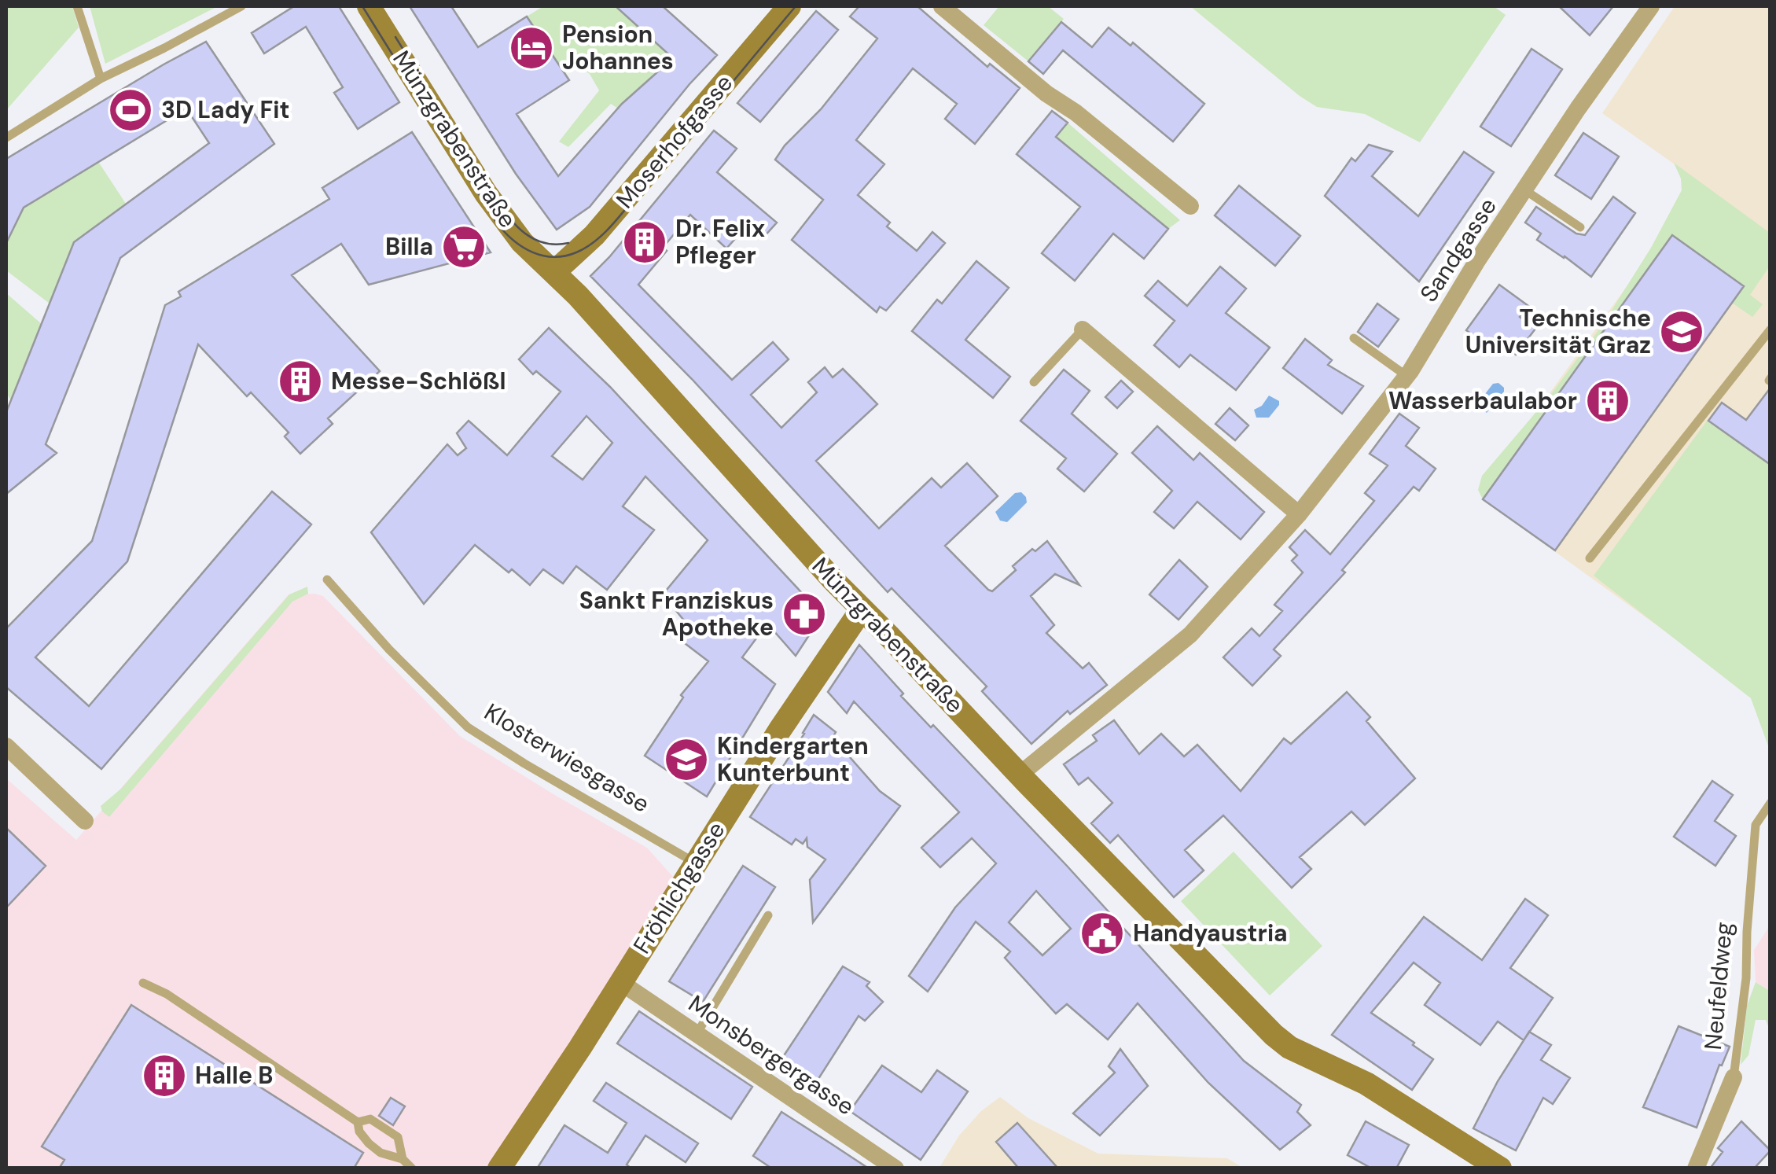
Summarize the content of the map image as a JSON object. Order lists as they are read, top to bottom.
{
  "streets": {
    "main road": ["Münzgrabenstraße", "Moserhofgasse", "Fröhlichgasse"],
    "street": ["Sandgasse", "Neufeldweg", "Monsbergergasse"],
    "lane": ["Klosterwiesgasse"]
  },
  "crossings": [
    ["Münzgrabenstraße", "Moserhofgasse"],
    ["Münzgrabenstraße", "Sandgasse"],
    ["Münzgrabenstraße", "Fröhlichgasse"],
    ["Klosterwiesgasse", "Fröhlichgasse"],
    ["Fröhlichgasse", "Monsbergergasse"]
  ],
  "places": {
    "hotel": ["Pension Johannes"],
    "sports": ["3D Lady Fit"],
    "building": [
      "Dr. Felix Pfleger",
      "Messe-Schlößl",
      "Wasserbaulabor",
      "Halle B"
    ],
    "supermarket": ["Billa"],
    "school or university": ["Technische Universität Graz", "Kindergarten Kunterbunt"],
    "pharmacy": ["Sankt Franziskus Apotheke"],
    "public building": ["Handyaustria"]
  }
}
